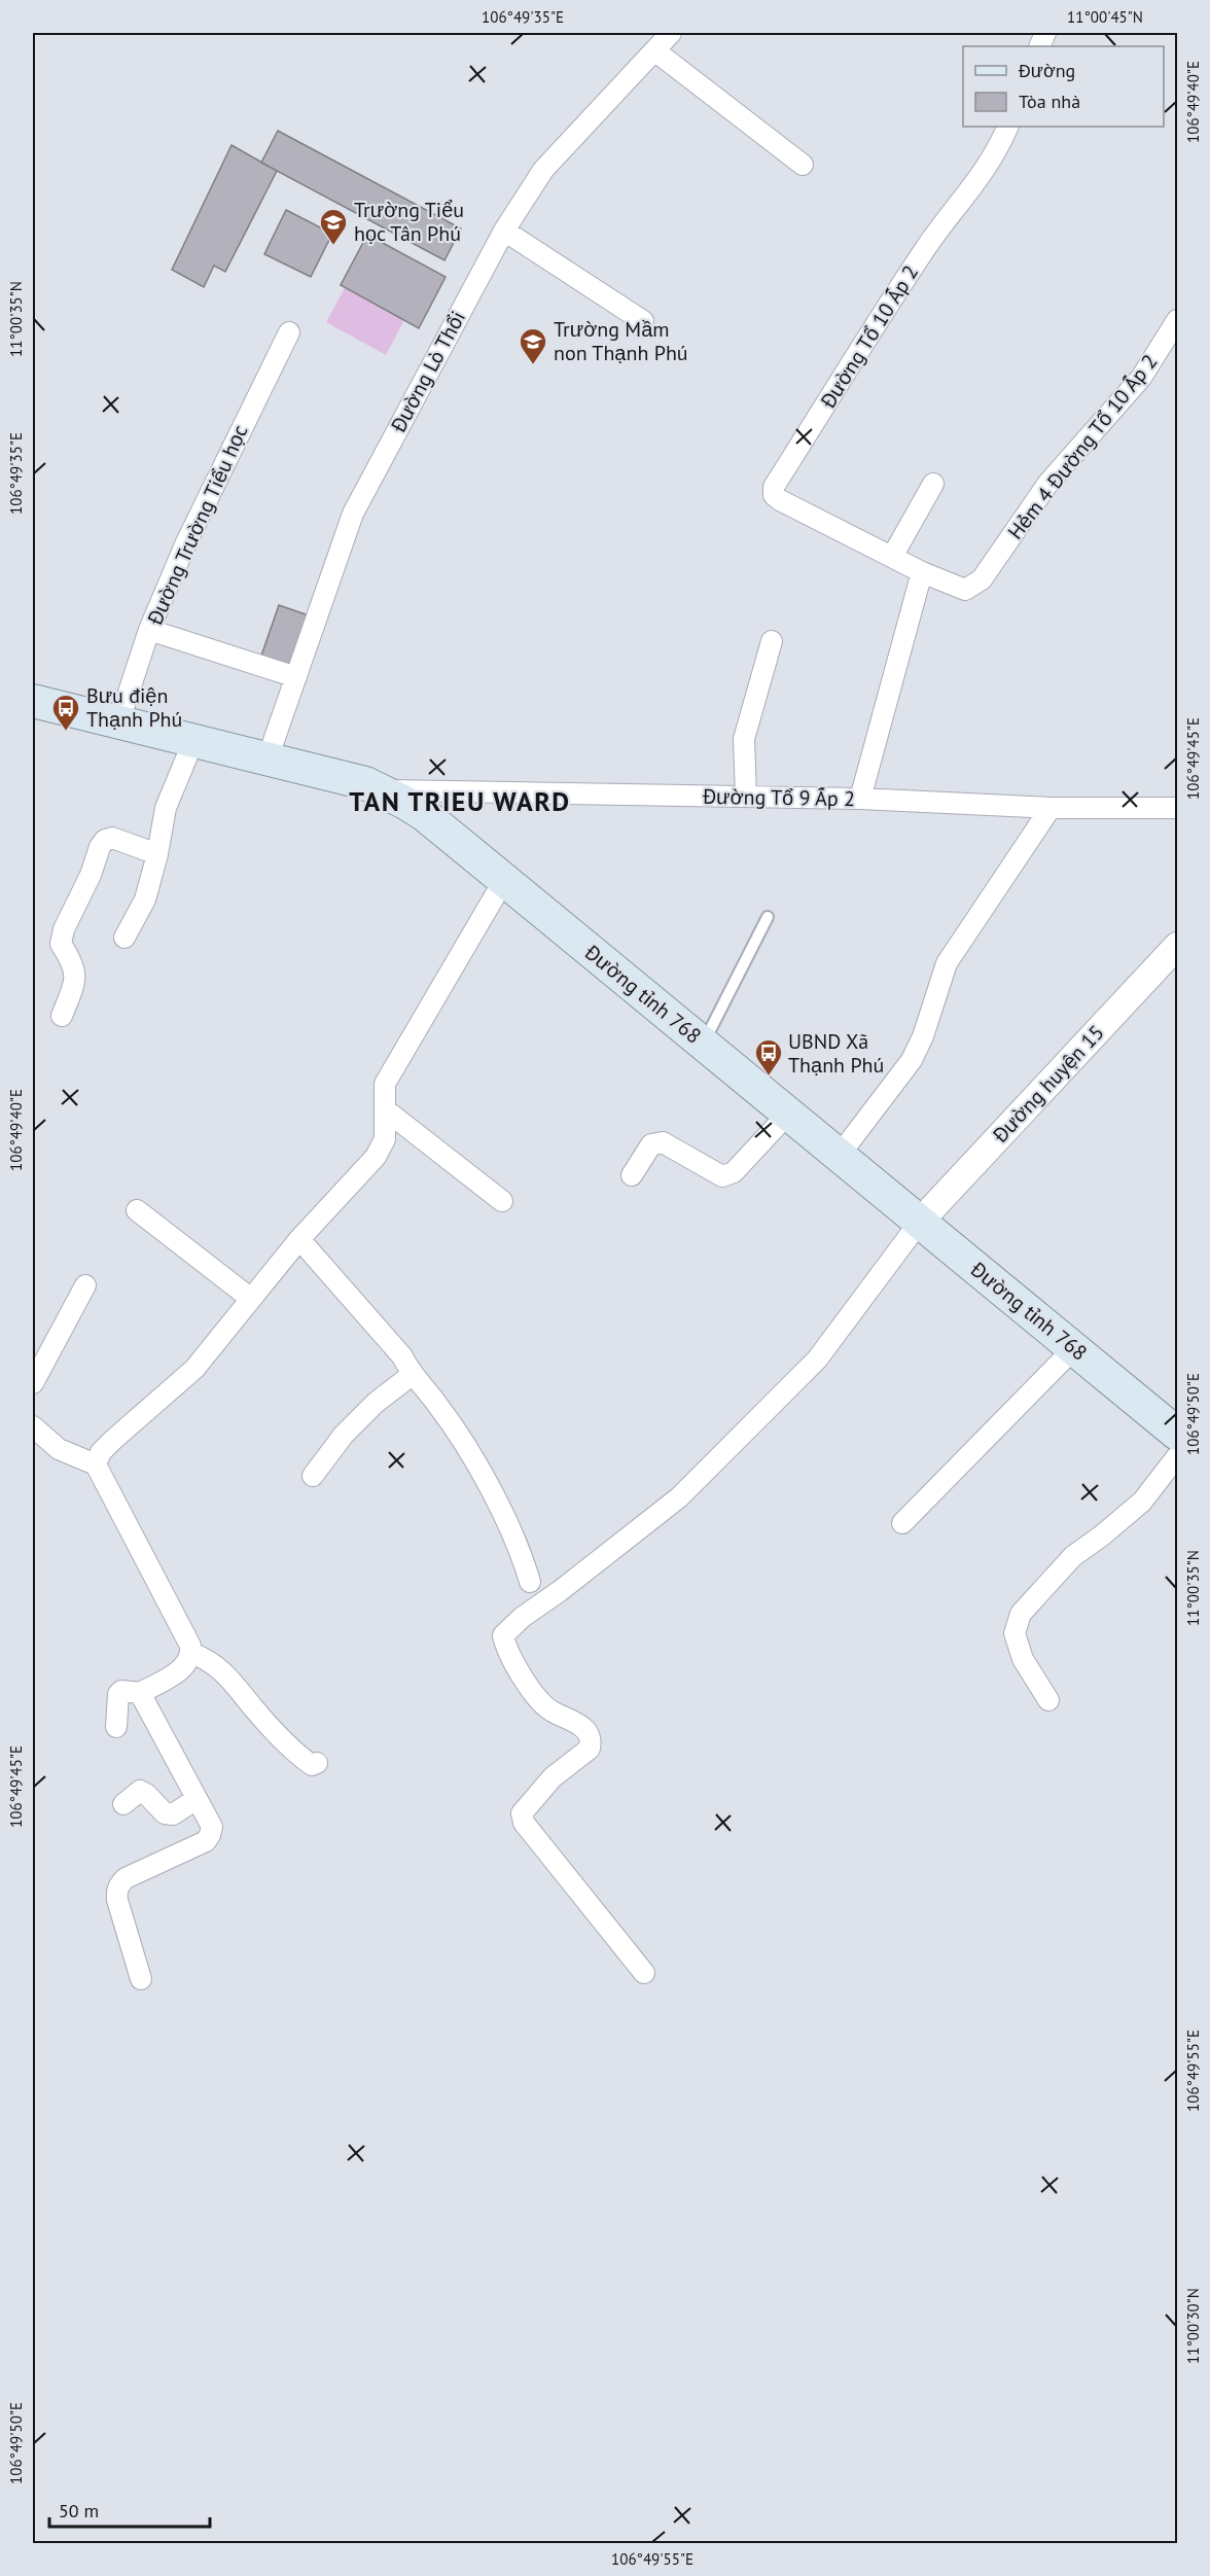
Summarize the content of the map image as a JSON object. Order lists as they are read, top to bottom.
{
  "streets": {
    "main road": ["Đường tỉnh 768"],
    "street": [
      "Đường Tổ 10 Ấp 2",
      "Đường Lò Thổi",
      "Hẻm 4 Đường Tổ 10 Ấp 2",
      "Đường Trường Tiểu học",
      "Đường Tổ 9 Ấp 2",
      "Đường huyện 15"
    ]
  },
  "crossings": [
    ["Đường Tổ 10 Ấp 2", "Hẻm 4 Đường Tổ 10 Ấp 2"],
    ["Đường Lò Thổi", "Đường tỉnh 768"],
    ["Đường Trường Tiểu học", "Đường tỉnh 768"],
    ["Đường Tổ 9 Ấp 2", "Đường tỉnh 768"],
    ["Đường tỉnh 768", "Đường huyện 15"]
  ],
  "districts": ["TAN TRIEU WARD"],
  "places": {
    "school or university": ["Trường Tiểu học Tân Phú", "Trường Mầm non Thạnh Phú"],
    "bus stop": ["Bưu điện Thạnh Phú", "UBND Xã Thạnh Phú"]
  },
  "legend": ["Đường", "Tòa nhà"],
  "scale_bar": "50 m",
  "coordinates": [
    "106°49'35\"E",
    "11°00'45\"N",
    "106°49'40\"E",
    "11°00'35\"N",
    "106°49'45\"E",
    "106°49'50\"E",
    "106°49'55\"E",
    "11°00'30\"N"
  ]
}
